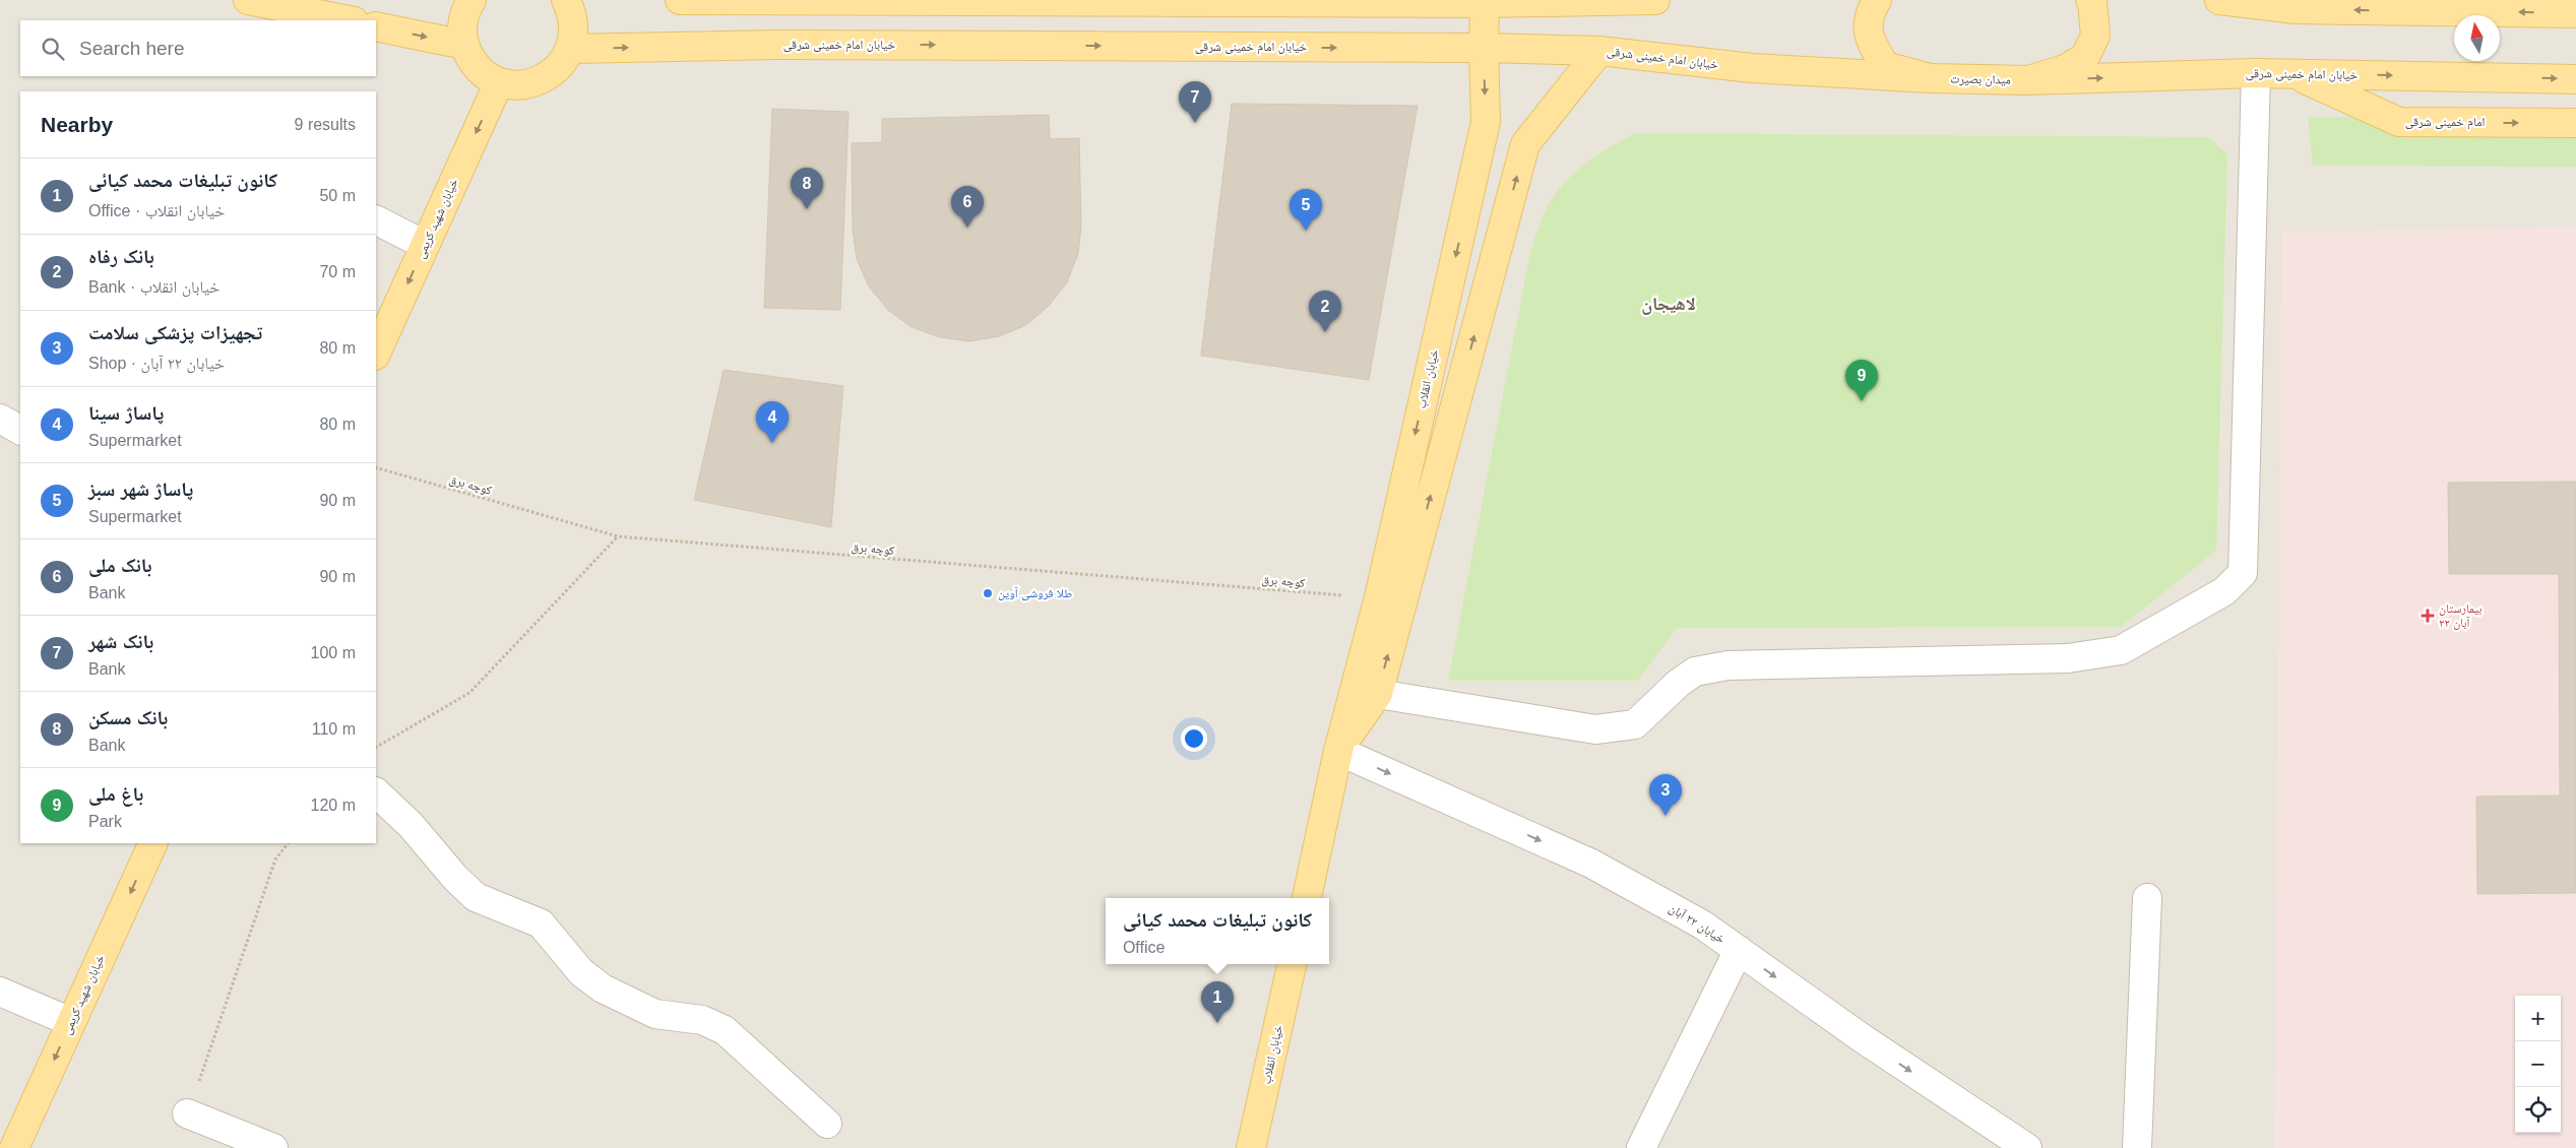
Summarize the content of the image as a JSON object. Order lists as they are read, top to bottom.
{
  "streets": {
    "main road": [
      "خیابان امام خمینی شرقی",
      "میدان بصیرت",
      "امام خمینی شرقی",
      "خیابان شهید کریمی",
      "خیابان انقلاب"
    ],
    "street": ["خیابان ۲۲ آبان"],
    "path": ["کوچه برق"]
  },
  "crossings": [
    ["خیابان امام خمینی شرقی", "میدان بصیرت"],
    ["خیابان امام خمینی شرقی", "امام خمینی شرقی"],
    ["خیابان امام خمینی شرقی", "خیابان انقلاب"],
    ["خیابان انقلاب", "کوچه برق"],
    ["خیابان انقلاب", "خیابان ۲۲ آبان"]
  ],
  "one_way": ["خیابان شهید کریمی", "خیابان ۲۲ آبان"],
  "districts": ["لاهیجان"],
  "places": {
    "other": ["طلا فروشی آوین"],
    "health": ["بیمارستان ۲۲ آبان"]
  },
  "north": "top",
  "page": {
    "search": "Search here",
    "pins": [
      "7",
      "8",
      "6",
      "5",
      "2",
      "9",
      "4",
      "3",
      "1"
    ],
    "heading": ["Nearby", "9 results"],
    "list": [
      {
        "mark": "1",
        "name": "کانون تبلیغات محمد کیائی",
        "note": "Office · خیابان انقلاب",
        "value": "50 m"
      },
      {
        "mark": "2",
        "name": "بانک رفاه",
        "note": "Bank · خیابان انقلاب",
        "value": "70 m"
      },
      {
        "mark": "3",
        "name": "تجهیزات پزشکی سلامت",
        "note": "Shop · خیابان ۲۲ آبان",
        "value": "80 m"
      },
      {
        "mark": "4",
        "name": "پاساژ سینا",
        "note": "Supermarket",
        "value": "80 m"
      },
      {
        "mark": "5",
        "name": "پاساژ شهر سبز",
        "note": "Supermarket",
        "value": "90 m"
      },
      {
        "mark": "6",
        "name": "بانک ملی",
        "note": "Bank",
        "value": "90 m"
      },
      {
        "mark": "7",
        "name": "بانک شهر",
        "note": "Bank",
        "value": "100 m"
      },
      {
        "mark": "8",
        "name": "بانک مسکن",
        "note": "Bank",
        "value": "110 m"
      },
      {
        "mark": "9",
        "name": "باغ ملی",
        "note": "Park",
        "value": "120 m"
      }
    ],
    "popup": ["کانون تبلیغات محمد کیائی", "Office"],
    "map_buttons": ["+", "−"]
  }
}
